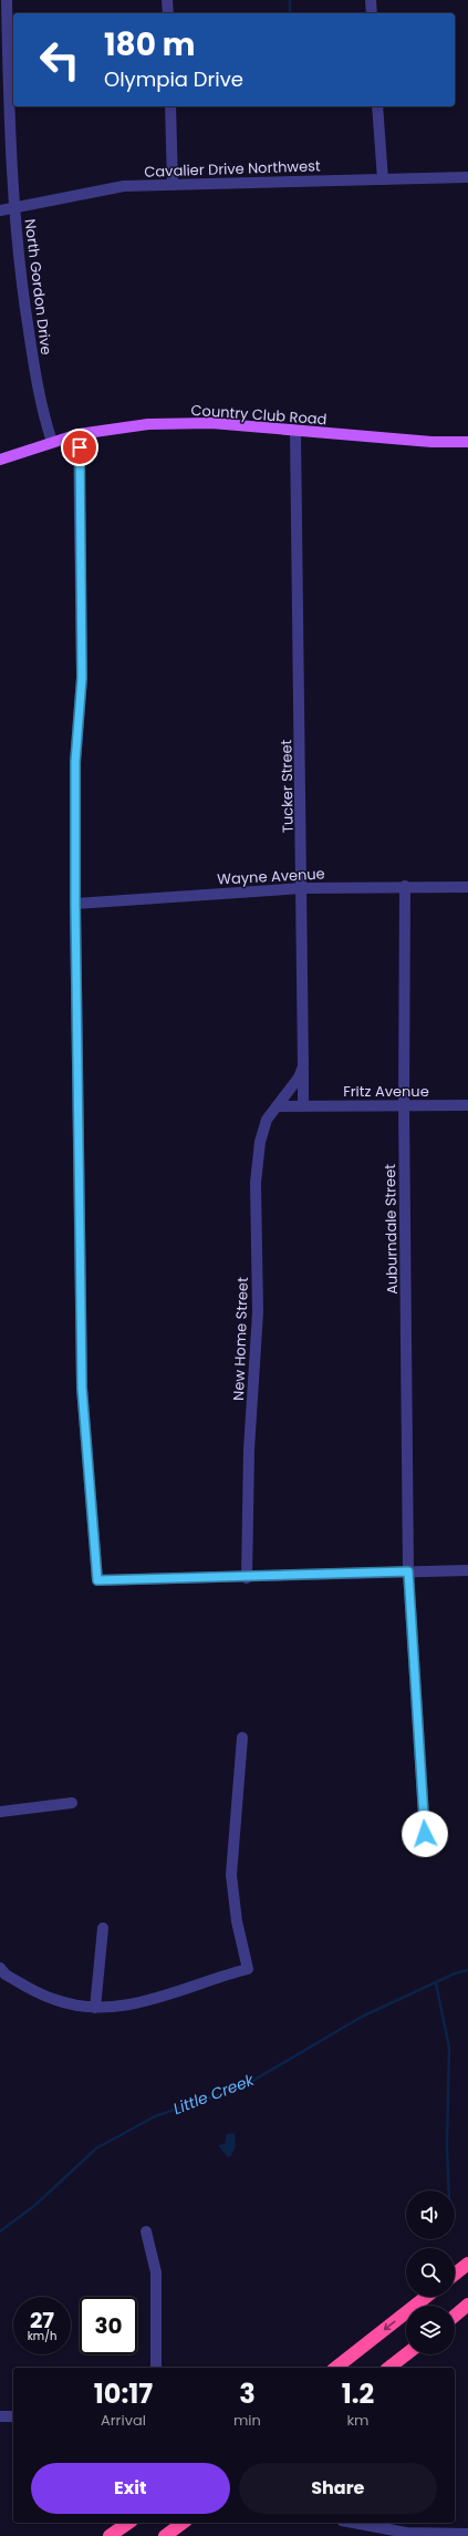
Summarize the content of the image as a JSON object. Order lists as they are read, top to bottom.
{
  "streets": {
    "main road": ["Country Club Road"],
    "street": [
      "Cavalier Drive Northwest",
      "North Gordon Drive",
      "Tucker Street",
      "Wayne Avenue",
      "Fritz Avenue",
      "Auburndale Street",
      "New Home Street"
    ]
  },
  "crossings": [
    ["Cavalier Drive Northwest", "North Gordon Drive"],
    ["North Gordon Drive", "Country Club Road"],
    ["Country Club Road", "Tucker Street"],
    ["Tucker Street", "Wayne Avenue"],
    ["Tucker Street", "New Home Street"],
    ["Wayne Avenue", "Auburndale Street"],
    ["Fritz Avenue", "Auburndale Street"]
  ],
  "water": ["Little Creek"],
  "page": {
    "turn": ["180 m", "Olympia Drive"],
    "speed": "27 km/h",
    "limit": "30",
    "eta": [
      "10:17",
      "Arrival",
      "3",
      "min",
      "1.2",
      "km"
    ],
    "buttons": ["Exit", "Share"]
  }
}
